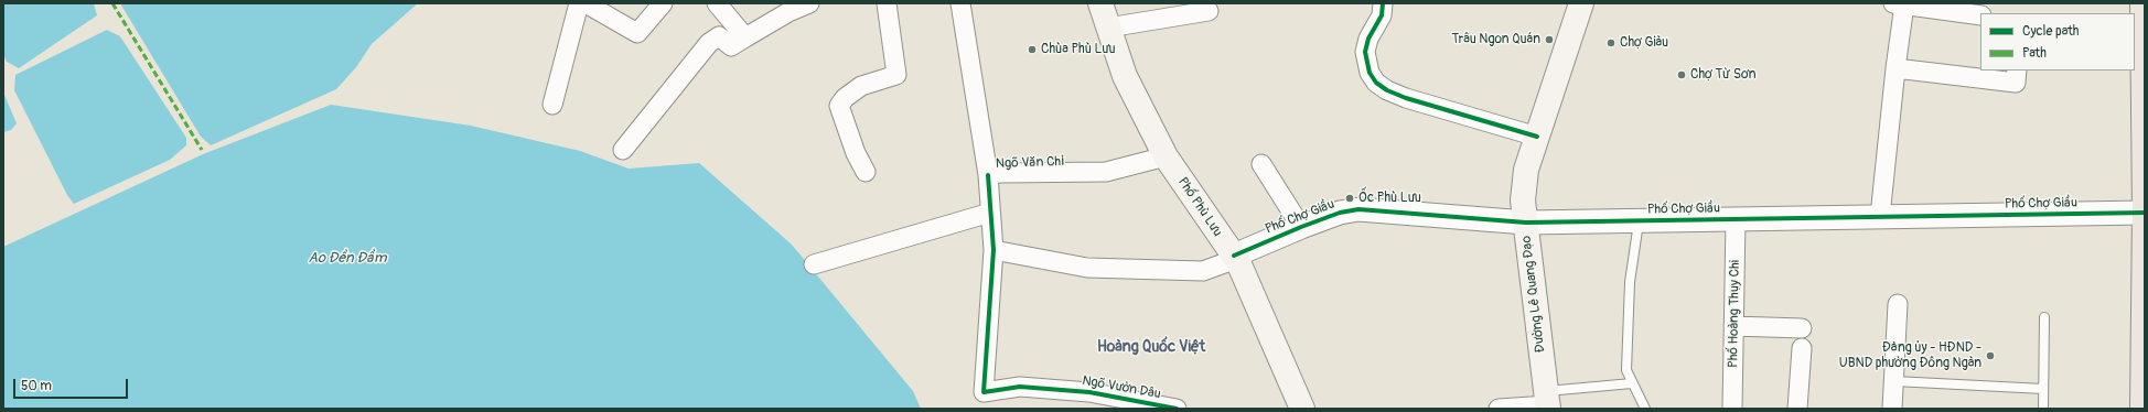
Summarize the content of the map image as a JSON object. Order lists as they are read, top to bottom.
{
  "streets": {
    "main road": ["Phố Phù Lưu", "Đường Lê Quang Đạo"],
    "street": [
      "Ngõ Văn Chỉ",
      "Phố Chợ Giầu",
      "Phố Hoàng Thụy Chi",
      "Ngõ Vườn Dâu"
    ]
  },
  "crossings": [
    ["Ngõ Văn Chỉ", "Phố Phù Lưu"],
    ["Phố Chợ Giầu", "Phố Phù Lưu"],
    ["Phố Chợ Giầu", "Đường Lê Quang Đạo"],
    ["Phố Chợ Giầu", "Phố Hoàng Thụy Chi"]
  ],
  "districts": ["Hoàng Quốc Việt"],
  "water": ["Ao Đền Đầm"],
  "places": [
    "Trâu Ngon Quán",
    "Chợ Giàu",
    "Chùa Phù Lưu",
    "Chợ Từ Sơn",
    "Ốc Phù Lưu",
    "Đảng ủy - HĐND - UBND phường Đông Ngàn"
  ],
  "legend": ["Cycle path", "Path"],
  "scale_bar": "50 m"
}
